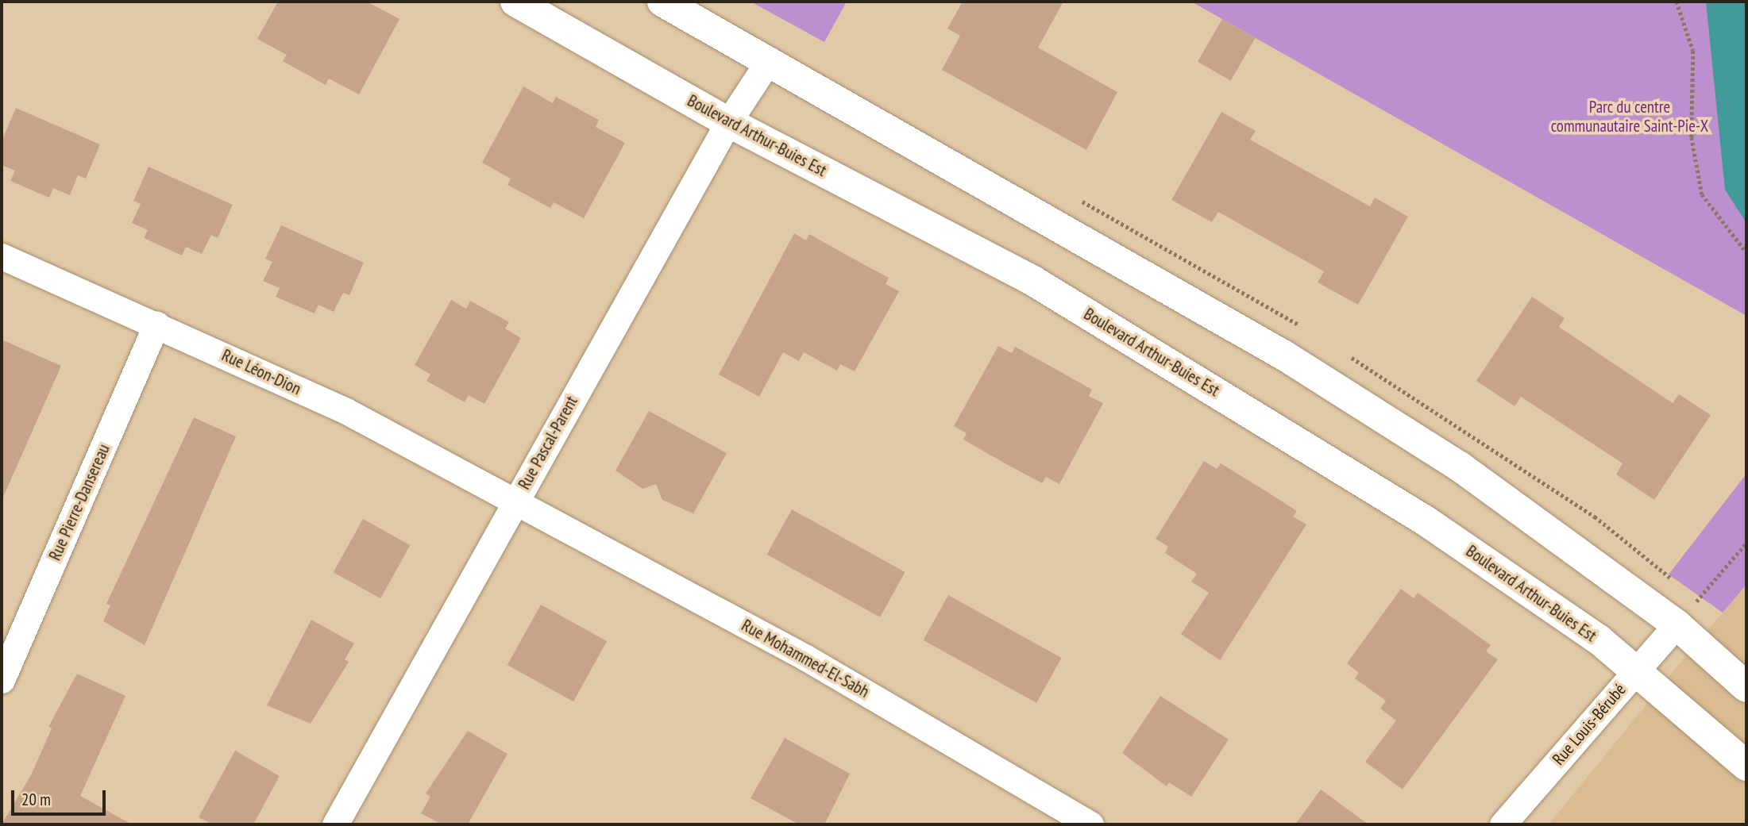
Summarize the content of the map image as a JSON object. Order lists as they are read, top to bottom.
{
  "streets": {
    "street": [
      "Boulevard Arthur-Buies Est",
      "Rue Léon-Dion",
      "Rue Pascal-Parent",
      "Rue Pierre-Dansereau",
      "Rue Mohammed-El-Sabh",
      "Rue Louis-Bérubé"
    ]
  },
  "crossings": [
    ["Boulevard Arthur-Buies Est", "Rue Pascal-Parent"],
    ["Boulevard Arthur-Buies Est", "Rue Louis-Bérubé"],
    ["Rue Léon-Dion", "Rue Pascal-Parent"],
    ["Rue Léon-Dion", "Rue Pierre-Dansereau"],
    ["Rue Léon-Dion", "Rue Mohammed-El-Sabh"],
    ["Rue Pascal-Parent", "Rue Mohammed-El-Sabh"]
  ],
  "parks": ["Parc du centre communautaire Saint-Pie-X"],
  "scale_bar": "20 m"
}
